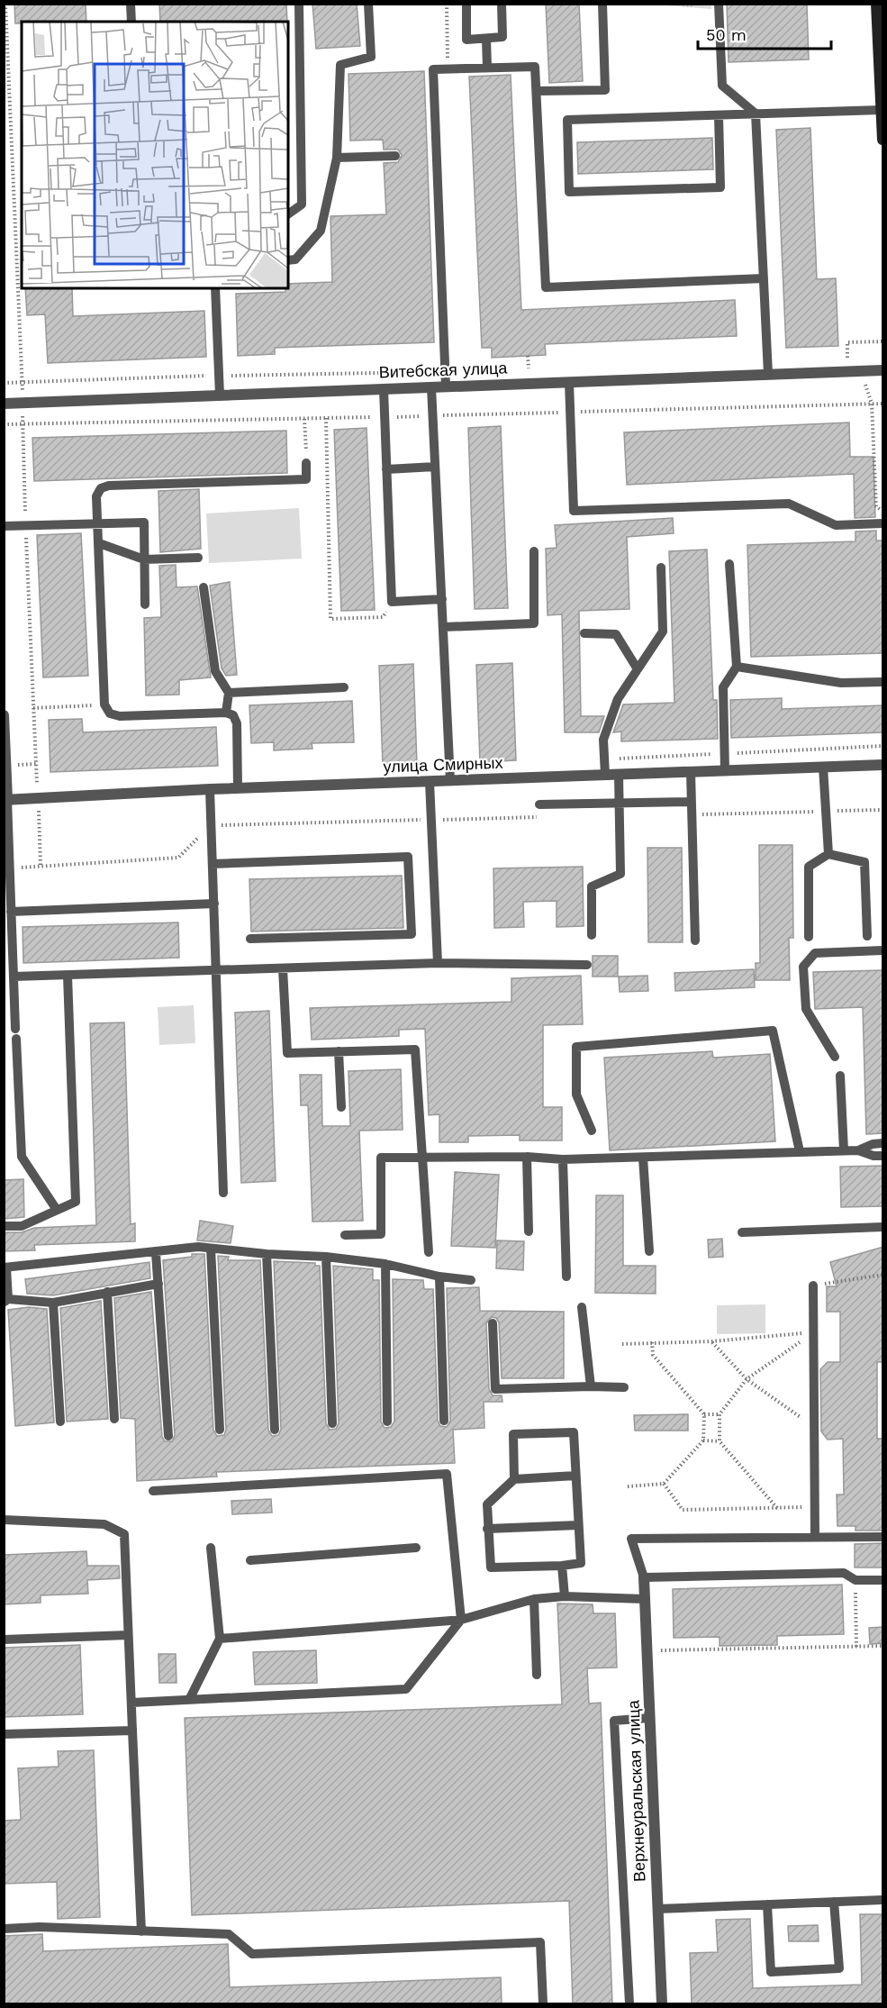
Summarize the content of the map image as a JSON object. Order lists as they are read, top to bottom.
{
  "streets": {
    "street": ["Витебская улица", "улица Смирных", "Верхнеуральская улица"]
  },
  "scale_bar": "50 m"
}
